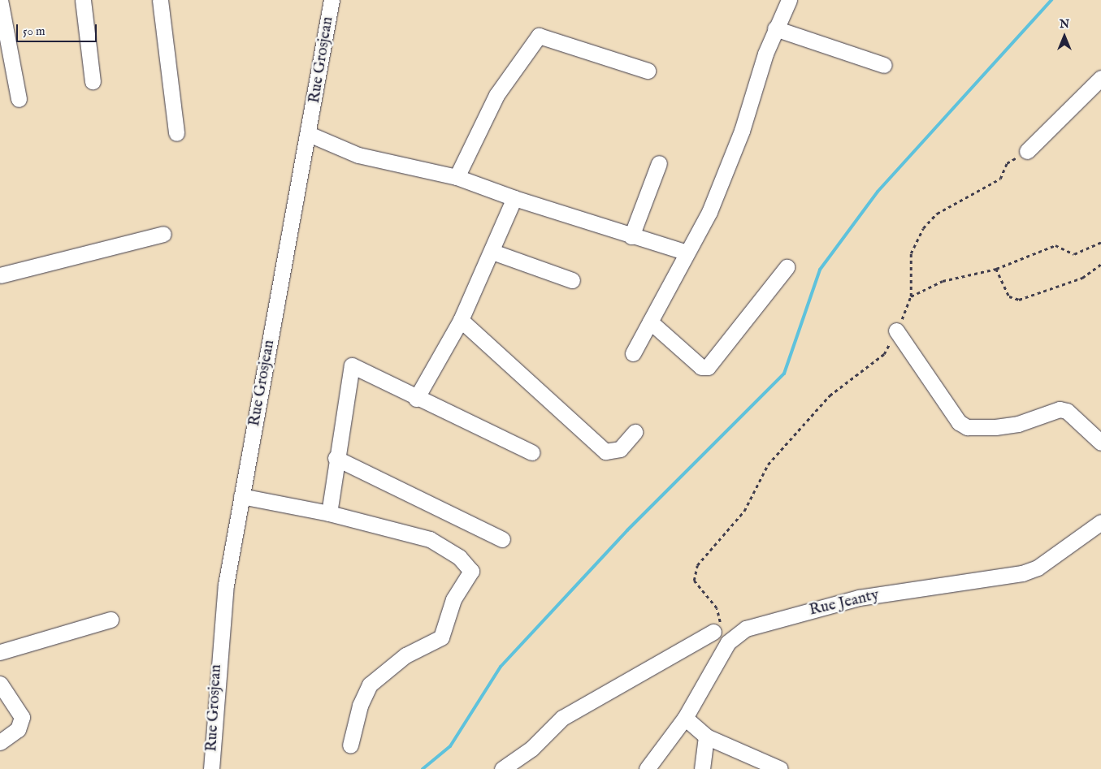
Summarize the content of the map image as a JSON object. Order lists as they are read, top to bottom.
{
  "streets": {
    "street": ["Rue Grosjean", "Rue Jeanty"]
  },
  "scale_bar": "50 m",
  "north": "top"
}
